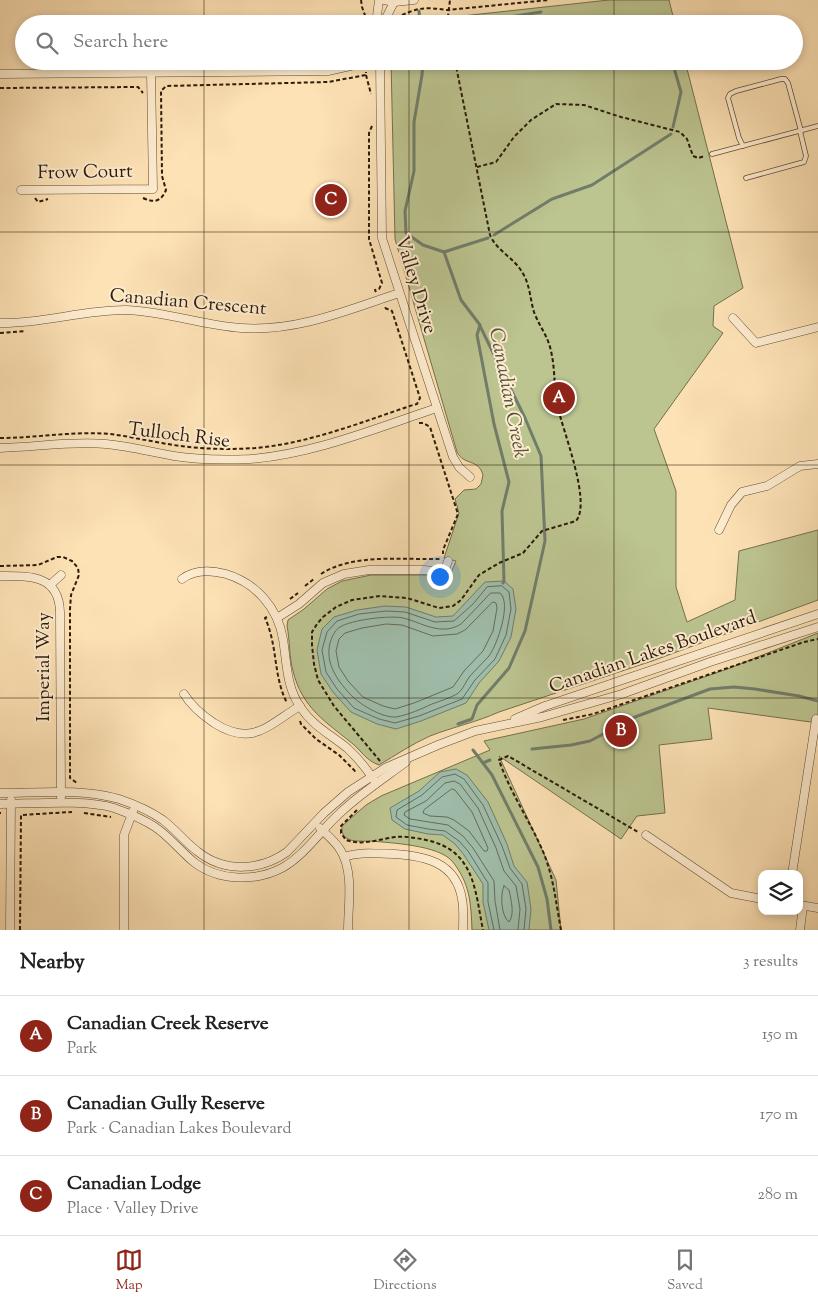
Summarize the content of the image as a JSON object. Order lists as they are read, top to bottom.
{
  "streets": {
    "street": [
      "Frow Court",
      "Valley Drive",
      "Canadian Crescent",
      "Tulloch Rise",
      "Canadian Lakes Boulevard",
      "Imperial Way"
    ]
  },
  "crossings": [
    ["Valley Drive", "Canadian Crescent"],
    ["Valley Drive", "Tulloch Rise"],
    ["Canadian Lakes Boulevard", "Imperial Way"]
  ],
  "water": ["Canadian Creek"],
  "page": {
    "search": "Search here",
    "pins": ["C", "A", "B"],
    "heading": ["Nearby", "3 results"],
    "list": [
      {
        "mark": "A",
        "name": "Canadian Creek Reserve",
        "note": "Park",
        "value": "150 m"
      },
      {
        "mark": "B",
        "name": "Canadian Gully Reserve",
        "note": "Park · Canadian Lakes Boulevard",
        "value": "170 m"
      },
      {
        "mark": "C",
        "name": "Canadian Lodge",
        "note": "Place · Valley Drive",
        "value": "280 m"
      }
    ],
    "nav": ["Map", "Directions", "Saved"]
  }
}
